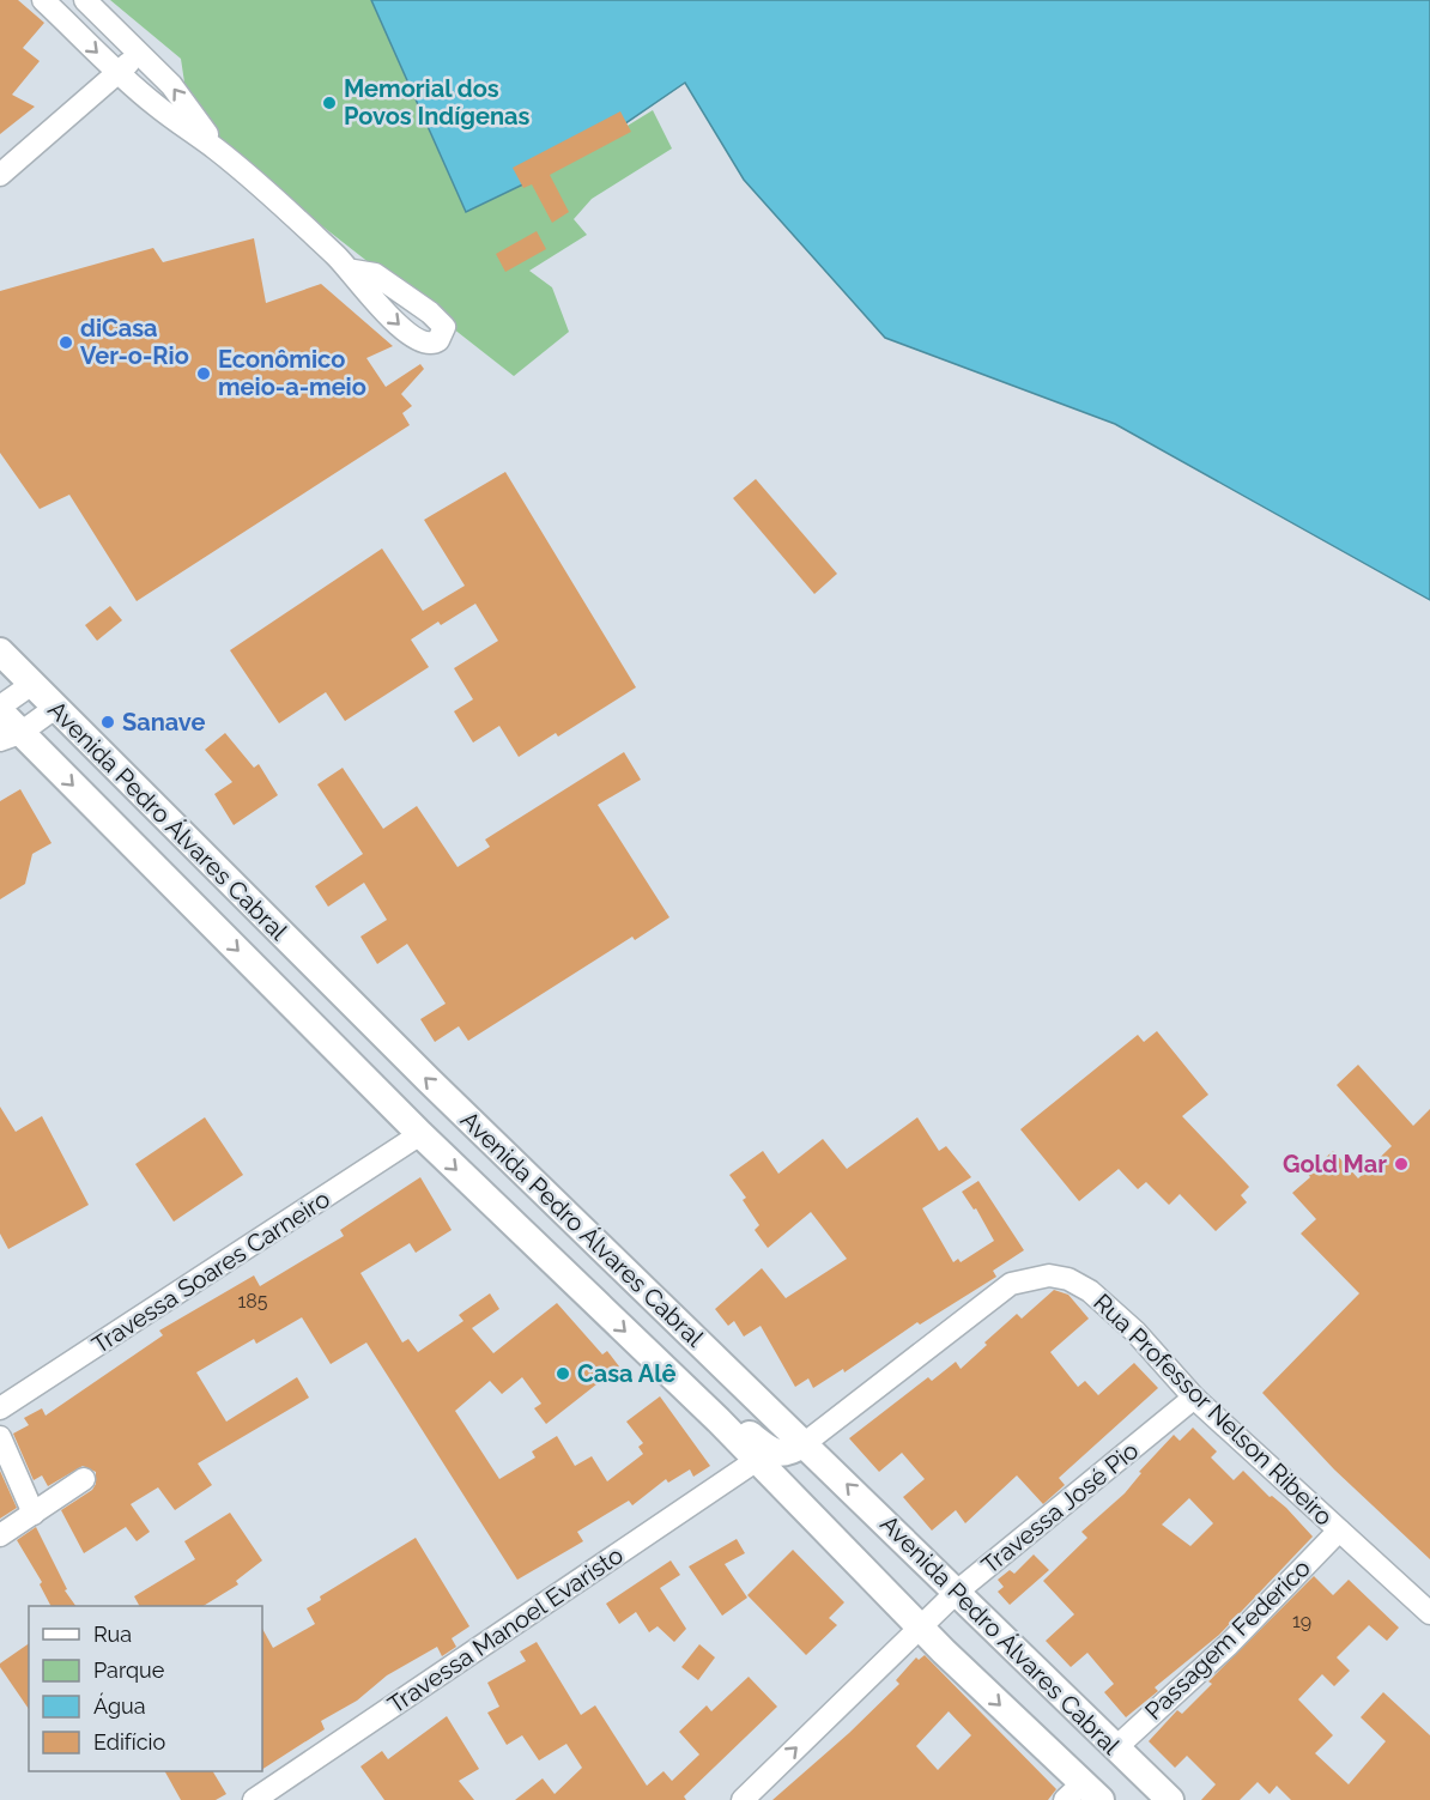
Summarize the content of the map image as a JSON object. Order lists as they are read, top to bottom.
{
  "streets": {
    "main road": ["Avenida Pedro Álvares Cabral"],
    "street": [
      "Travessa Soares Carneiro",
      "Rua Professor Nelson Ribeiro",
      "Travessa José Pio",
      "Travessa Manoel Evaristo",
      "Passagem Federico"
    ]
  },
  "crossings": [
    ["Avenida Pedro Álvares Cabral", "Travessa Soares Carneiro"],
    ["Avenida Pedro Álvares Cabral", "Rua Professor Nelson Ribeiro"],
    ["Avenida Pedro Álvares Cabral", "Travessa José Pio"],
    ["Avenida Pedro Álvares Cabral", "Travessa Manoel Evaristo"],
    ["Avenida Pedro Álvares Cabral", "Passagem Federico"],
    ["Rua Professor Nelson Ribeiro", "Travessa José Pio"],
    ["Rua Professor Nelson Ribeiro", "Passagem Federico"]
  ],
  "one_way": ["Travessa José Pio"],
  "places": [
    "Memorial dos Povos Indígenas",
    "diCasa Ver-o-Rio",
    "Econômico meio-a-meio",
    "Sanave",
    "Gold Mar",
    "Casa Alê"
  ],
  "house_numbers": ["185", "19"],
  "legend": [
    "Rua",
    "Parque",
    "Água",
    "Edifício"
  ]
}
